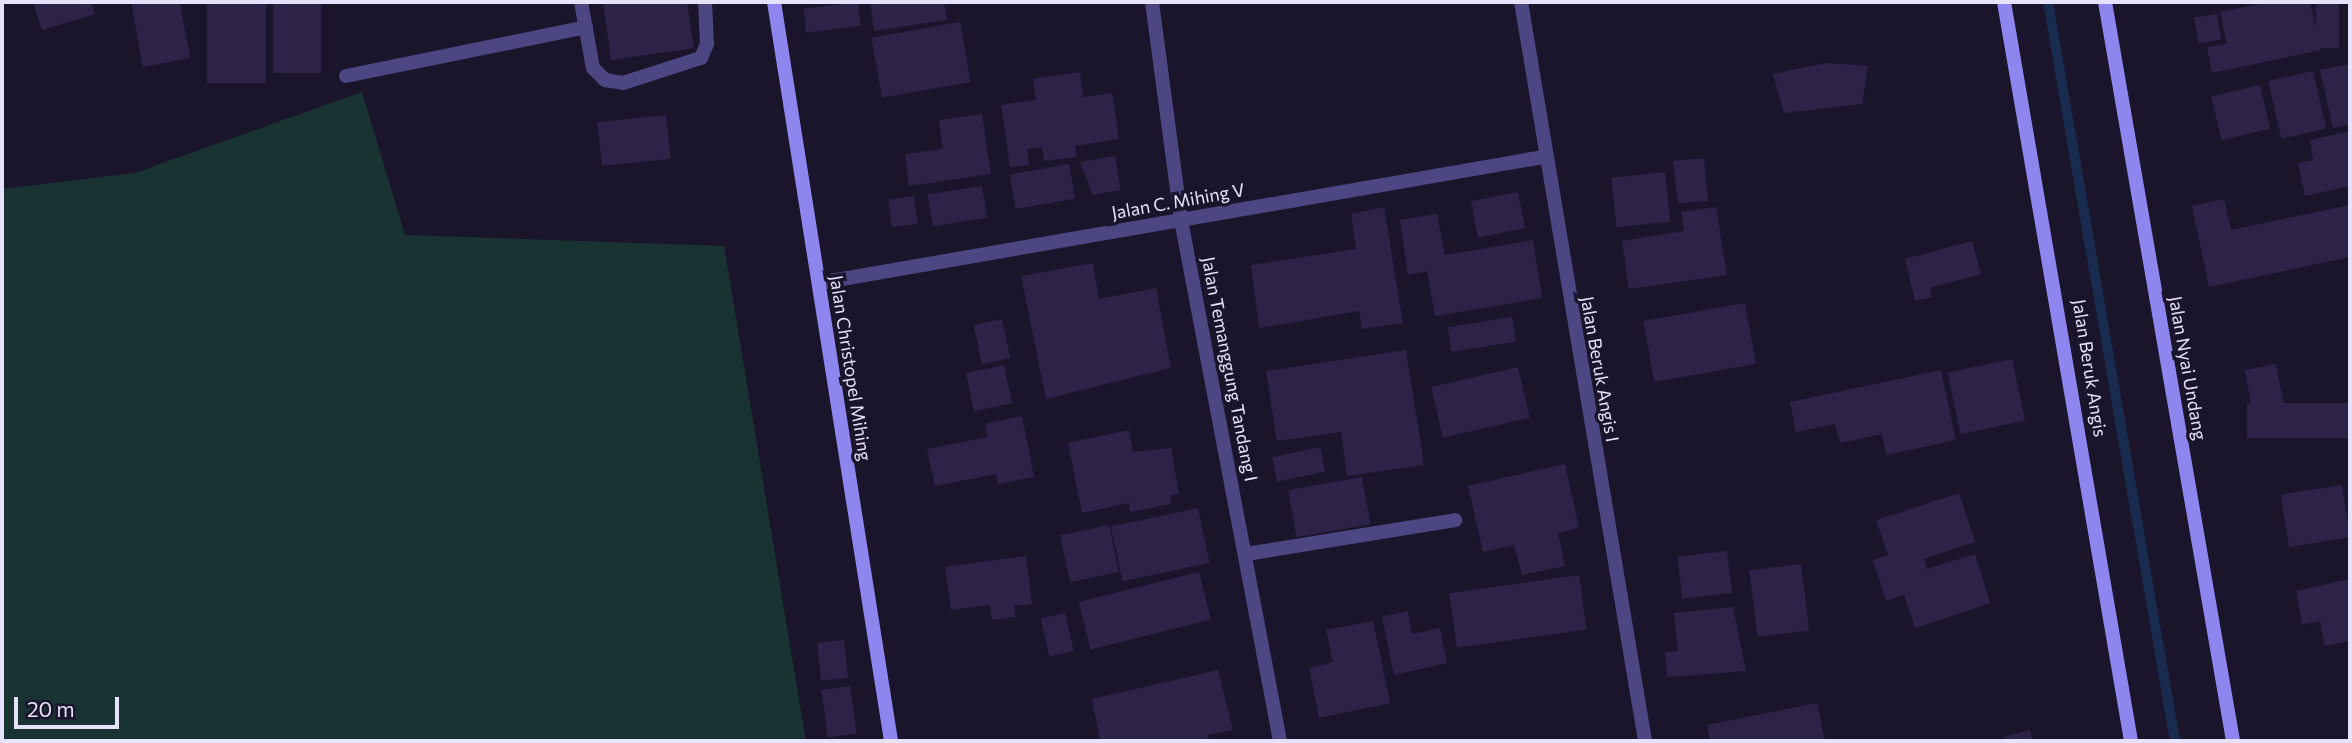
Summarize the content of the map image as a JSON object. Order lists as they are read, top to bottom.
{
  "streets": {
    "street": [
      "Jalan C. Mihing V",
      "Jalan Christopel Mihing",
      "Jalan Beruk Angis",
      "Jalan Nyai Undang",
      "Jalan Temanggung Tandang I",
      "Jalan Beruk Angis I"
    ]
  },
  "crossings": [
    ["Jalan C. Mihing V", "Jalan Christopel Mihing"],
    ["Jalan C. Mihing V", "Jalan Temanggung Tandang I"],
    ["Jalan C. Mihing V", "Jalan Beruk Angis I"]
  ],
  "scale_bar": "20 m"
}
